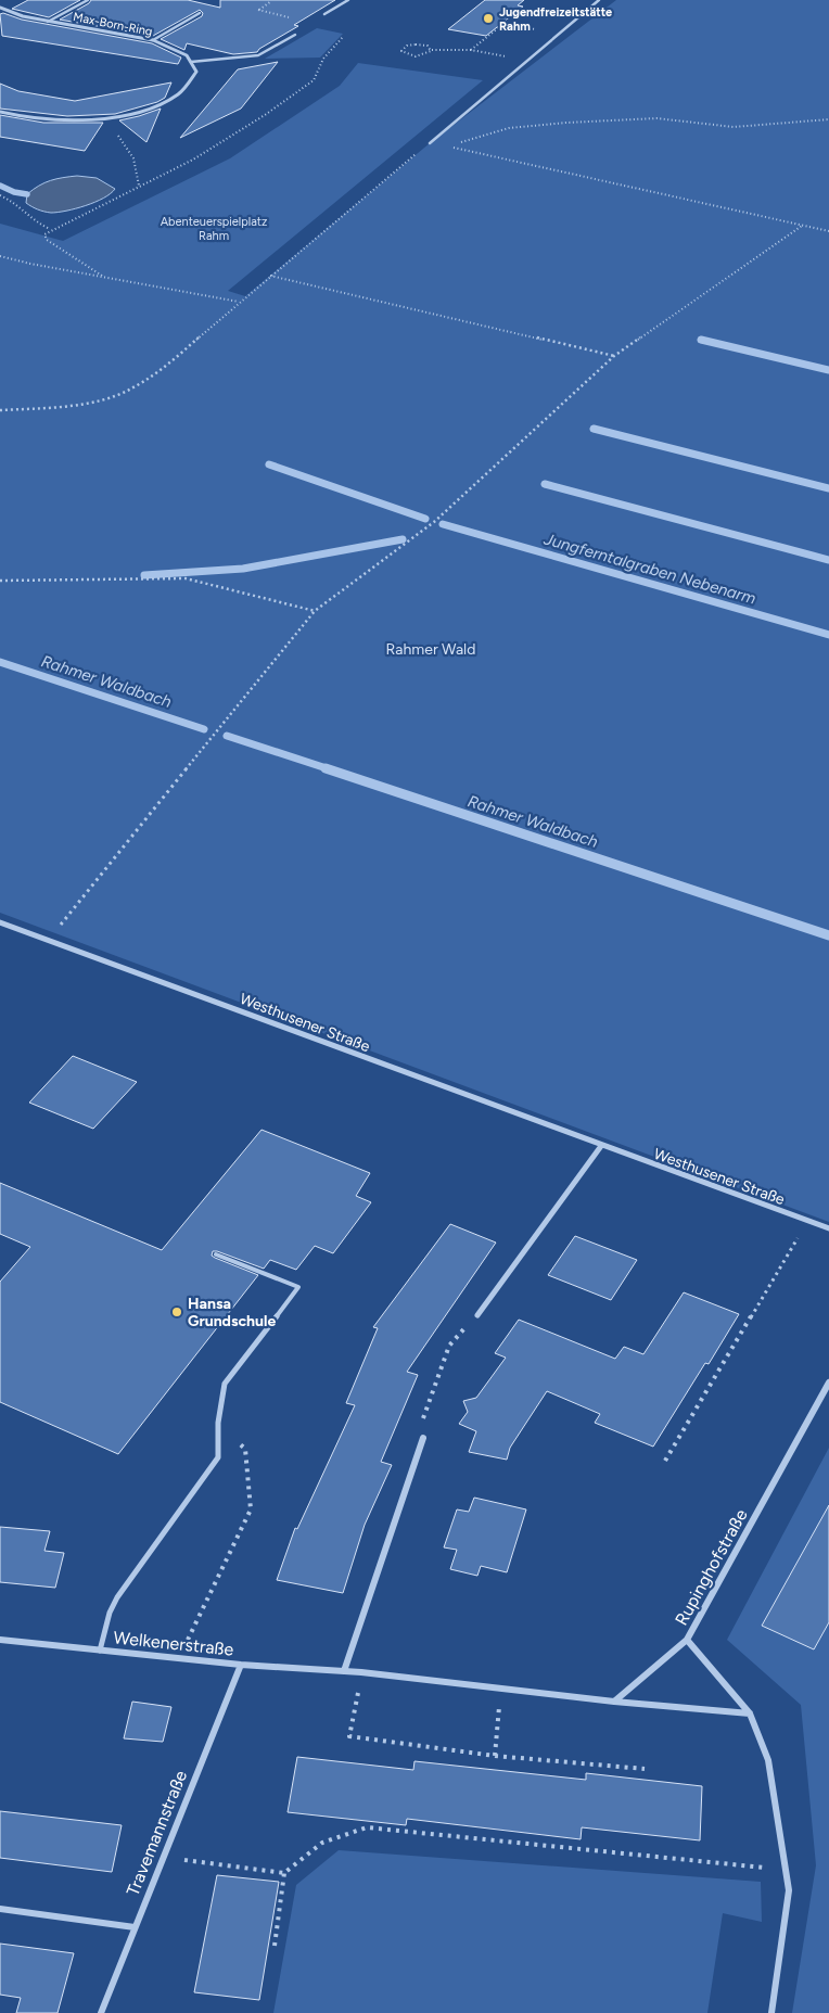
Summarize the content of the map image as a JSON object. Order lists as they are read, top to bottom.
{
  "streets": {
    "street": [
      "Max-Born-Ring",
      "Westhusener Straße",
      "Rupinghofstraße",
      "Welkenerstraße",
      "Travemannstraße"
    ]
  },
  "crossings": [
    ["Rupinghofstraße", "Welkenerstraße"],
    ["Welkenerstraße", "Travemannstraße"]
  ],
  "water": ["Jungferntalgraben Nebenarm", "Rahmer Waldbach"],
  "parks": ["Abenteuerspielplatz Rahm", "Rahmer Wald"],
  "places": ["Jugendfreizeitstätte Rahm", "Hansa Grundschule"]
}
